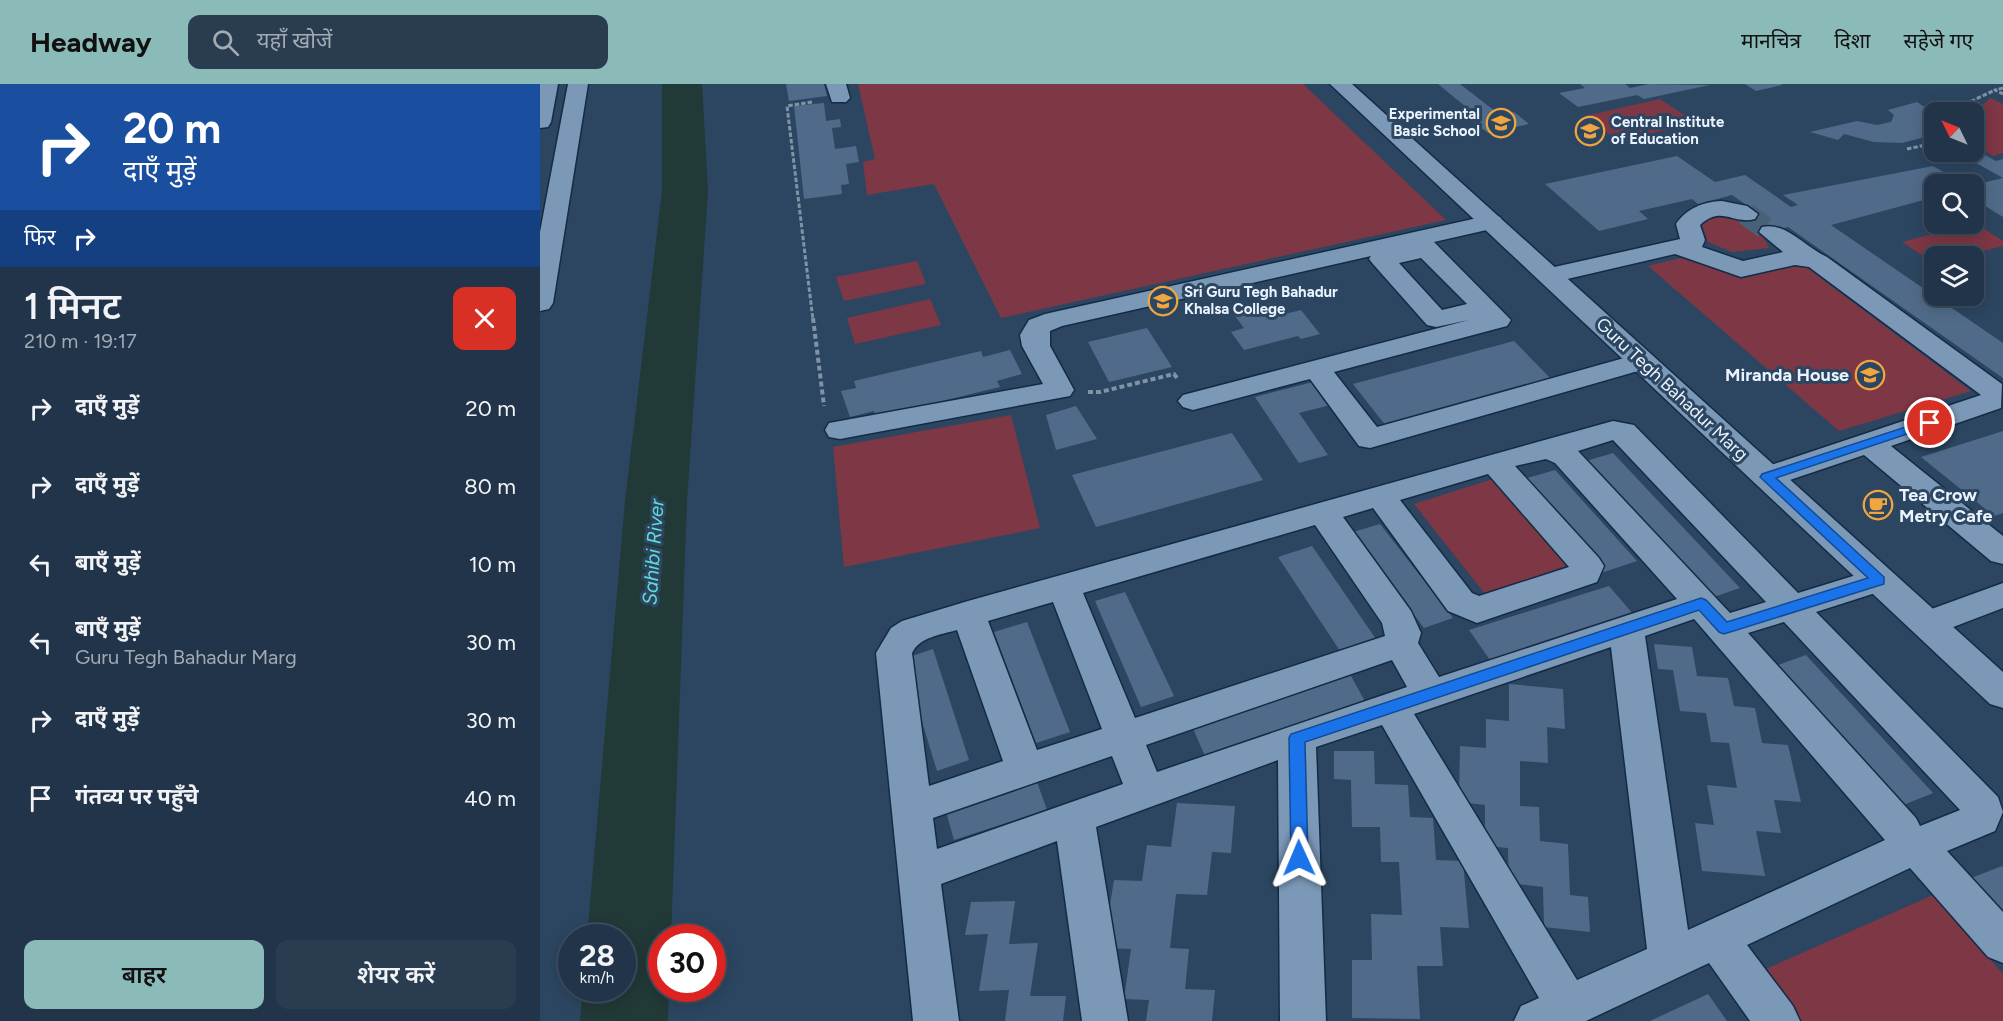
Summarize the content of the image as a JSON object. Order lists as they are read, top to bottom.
{
  "streets": {
    "street": ["Guru Tegh Bahadur Marg"]
  },
  "water": ["Sahibi River"],
  "places": {
    "school or university": [
      "Experimental Basic School",
      "Central Institute of Education",
      "Sri Guru Tegh Bahadur Khalsa College",
      "Miranda House"
    ],
    "cafe": ["Tea Crow Metry Cafe"]
  },
  "north": "top left",
  "page": {
    "header": "Headway",
    "search": "यहाँ खोजें",
    "nav": ["मानचित्र", "दिशा", "सहेजे गए"],
    "turn": ["20 m", "दाएँ मुड़ें"],
    "then": "फिर",
    "heading": ["1 मिनट", "210 m · 19:17"],
    "list": [
      {
        "name": "दाएँ मुड़ें",
        "value": "20 m"
      },
      {
        "name": "दाएँ मुड़ें",
        "value": "80 m"
      },
      {
        "name": "बाएँ मुड़ें",
        "value": "10 m"
      },
      {
        "name": "बाएँ मुड़ें",
        "note": "Guru Tegh Bahadur Marg",
        "value": "30 m"
      },
      {
        "name": "दाएँ मुड़ें",
        "value": "30 m"
      },
      {
        "name": "गंतव्य पर पहुँचे",
        "value": "40 m"
      }
    ],
    "speed": "28 km/h",
    "limit": "30",
    "buttons": ["बाहर", "शेयर करें"]
  }
}
